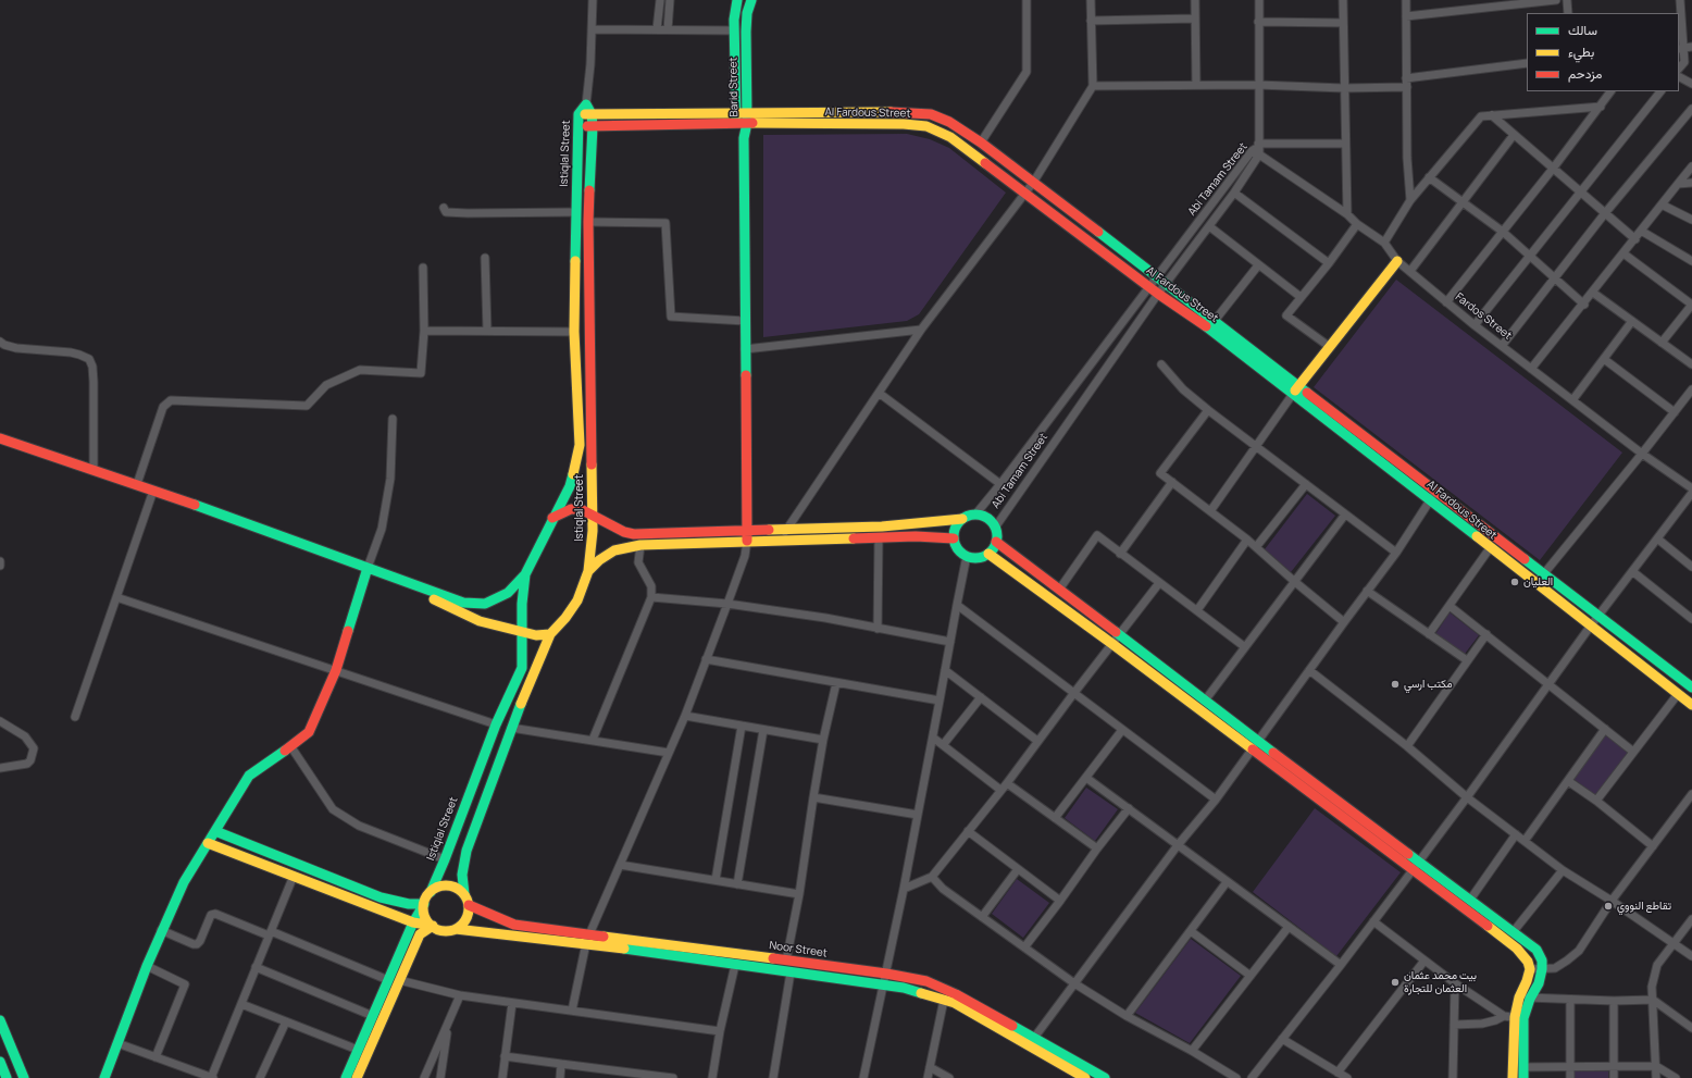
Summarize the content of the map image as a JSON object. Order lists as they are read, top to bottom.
{
  "streets": {
    "main road": [
      "Barid Street",
      "Al Fardous Street",
      "Istiqlal Street",
      "Noor Street"
    ],
    "street": ["Abi Tamam Street", "Fardos Street"]
  },
  "crossings": [
    ["Barid Street", "Al Fardous Street"],
    ["Al Fardous Street", "Istiqlal Street"],
    ["Al Fardous Street", "Abi Tamam Street"],
    ["Istiqlal Street", "Noor Street"],
    ["Abi Tamam Street", "Fardos Street"]
  ],
  "places": [
    "العليان",
    "مكتب ارسي",
    "تقاطع النووي",
    "بيت محمد عثمان العثمان للتجارة"
  ],
  "legend": ["سالك", "بطيء", "مزدحم"]
}
